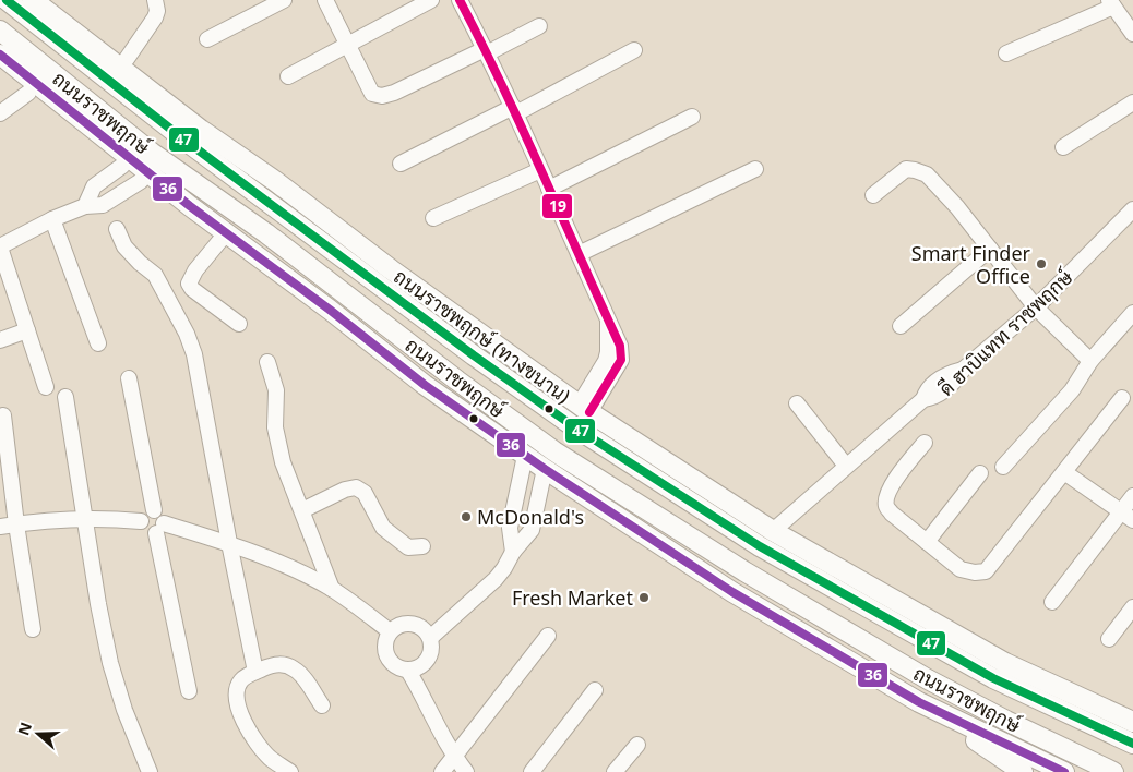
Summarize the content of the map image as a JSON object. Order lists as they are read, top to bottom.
{
  "streets": {
    "main road": ["ถนนราชพฤกษ์", "ถนนราชพฤกษ์ (ทางขนาน)"],
    "street": ["ดี ฮาบิแทท ราชพฤกษ์"]
  },
  "crossings": [
    ["ดี ฮาบิแทท ราชพฤกษ์", "ถนนราชพฤกษ์ (ทางขนาน)"]
  ],
  "places": ["Smart Finder Office", "McDonald's", "Fresh Market"],
  "lines": ["transit line 47", "transit line 19", "transit line 36"],
  "north": "left"
}
